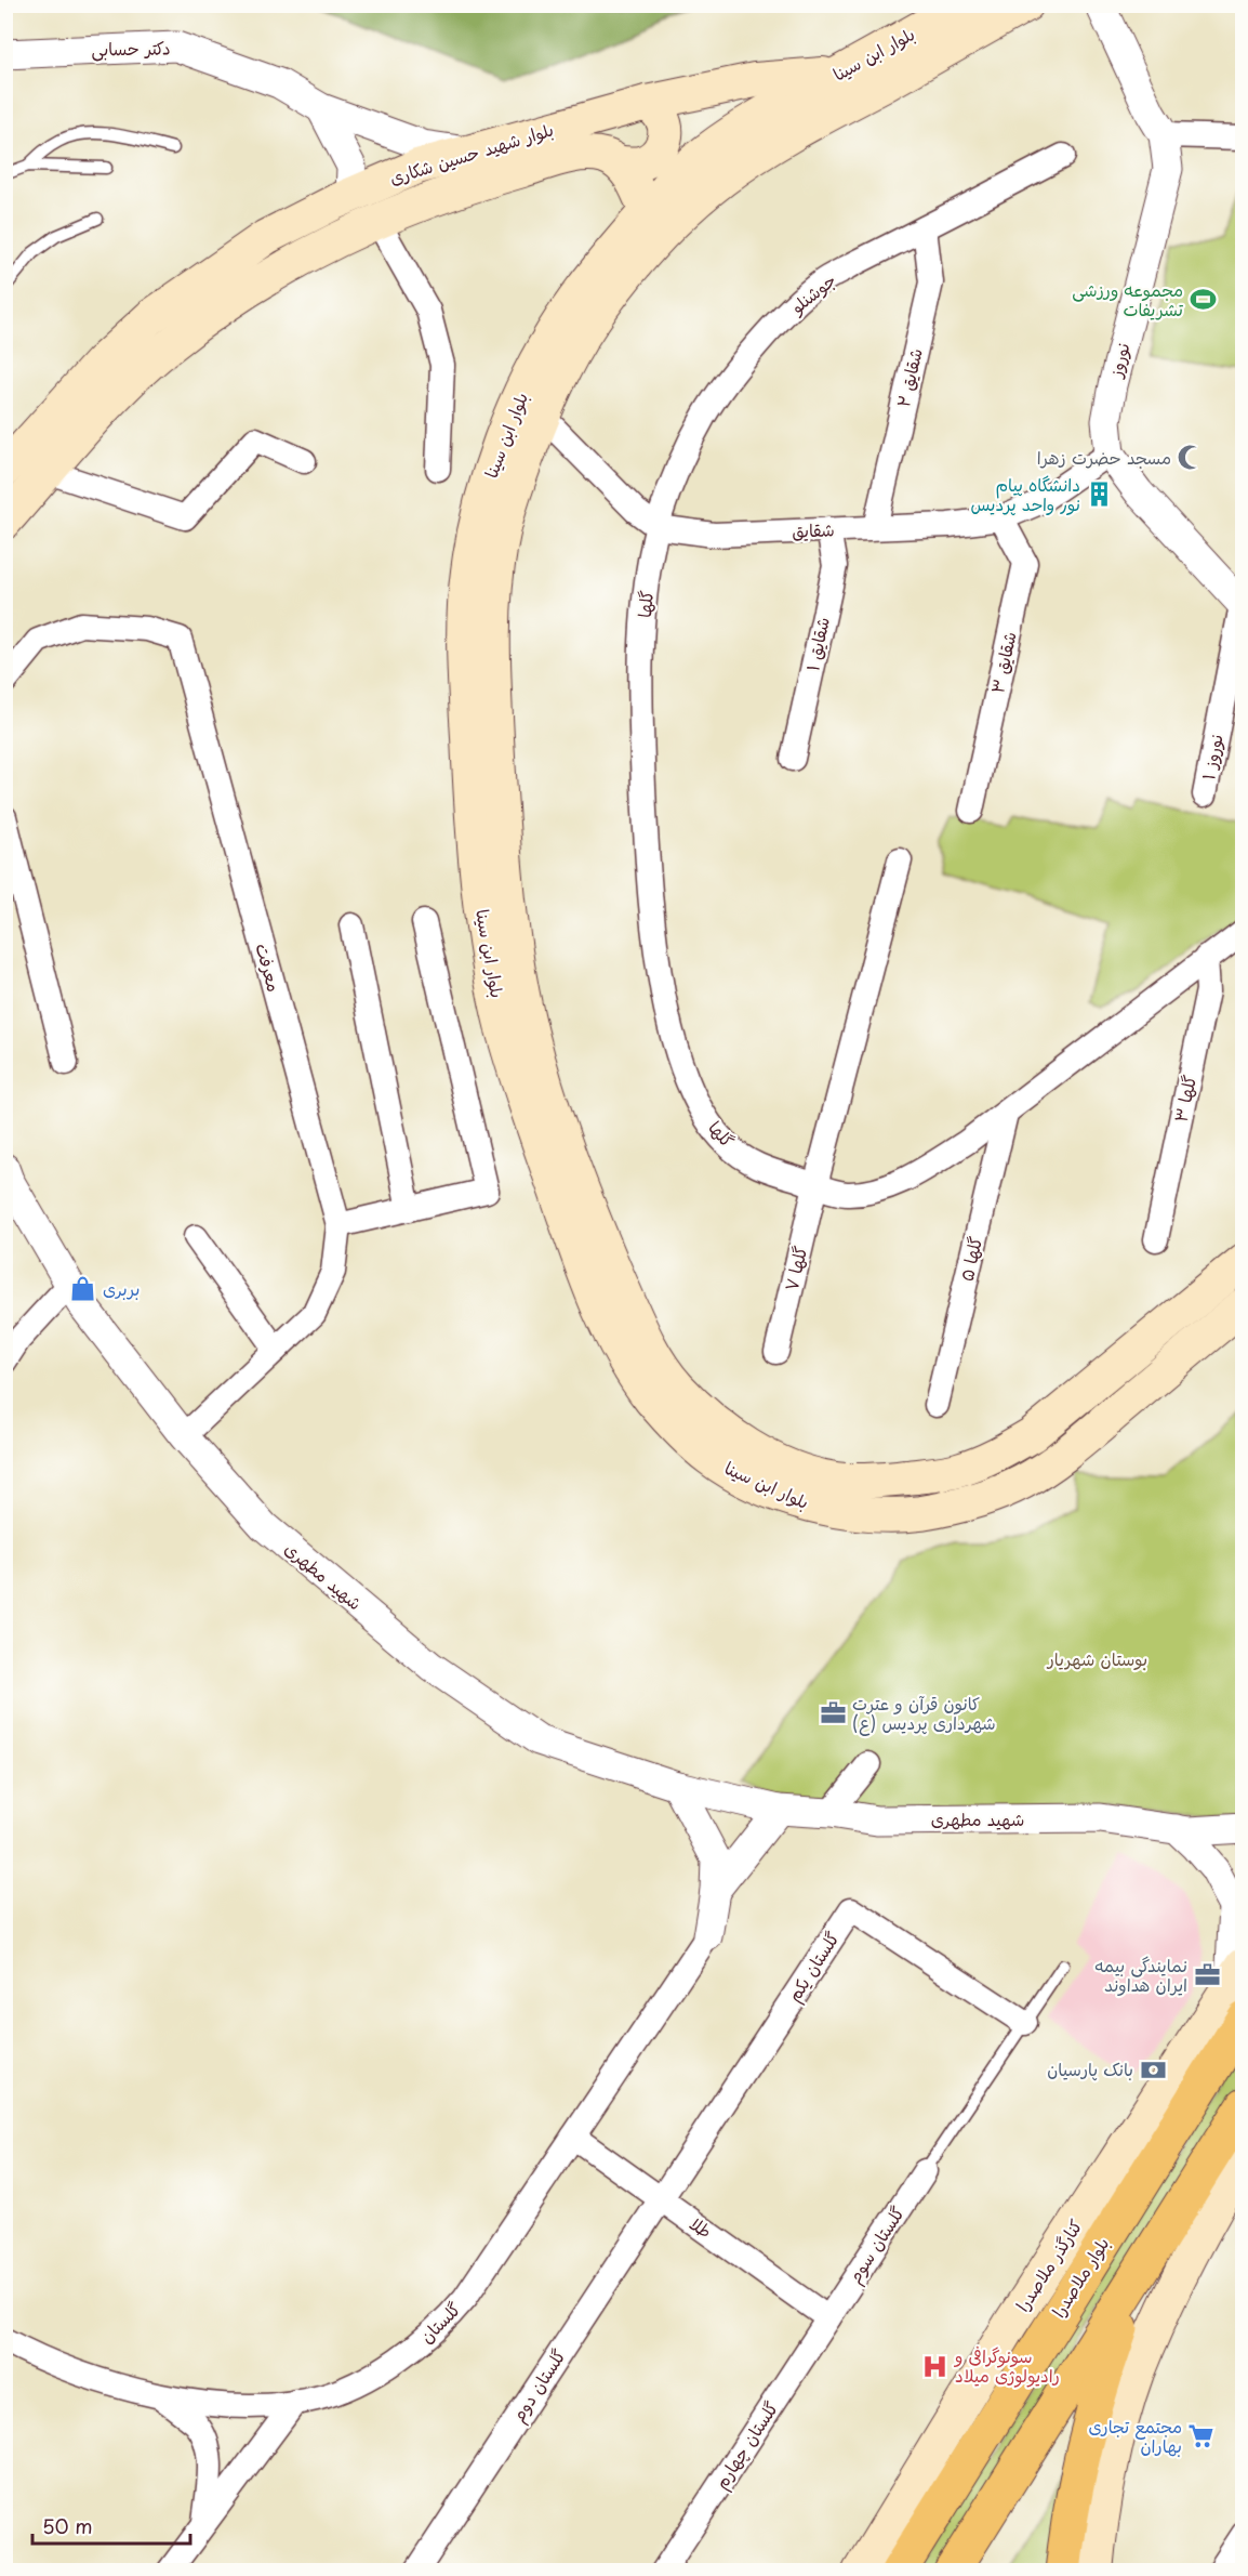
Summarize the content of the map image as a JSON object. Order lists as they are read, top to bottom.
{
  "streets": {
    "main road": [
      "بلوار ابن سینا",
      "بلوار شهید حسین شکاری",
      "کنارگذر ملاصدرا",
      "بلوار ملاصدرا"
    ],
    "street": [
      "دکتر حسابی",
      "جوشنلو",
      "نوروز",
      "شقایق ۲",
      "شقایق",
      "گلها",
      "شقایق ۱",
      "شقایق ۳",
      "نوروز ۱",
      "معرفت",
      "گلها ۳",
      "گلها ۵",
      "گلها ۷",
      "شهید مطهری",
      "گلستان یکم",
      "طلا",
      "گلستان سوم",
      "گلستان",
      "گلستان دوم",
      "گلستان چهارم"
    ]
  },
  "crossings": [
    ["دکتر حسابی", "بلوار شهید حسین شکاری"],
    ["بلوار ابن سینا", "بلوار شهید حسین شکاری"],
    ["جوشنلو", "شقایق ۲"],
    ["جوشنلو", "شقایق"],
    ["جوشنلو", "گلها"],
    ["نوروز", "شقایق"],
    ["شقایق ۲", "شقایق"],
    ["شقایق", "گلها"],
    ["شقایق", "شقایق ۱"],
    ["شقایق", "شقایق ۳"],
    ["گلها", "گلها ۳"],
    ["گلها", "گلها ۵"],
    ["گلها", "گلها ۷"],
    ["معرفت", "شهید مطهری"],
    ["گلستان یکم", "طلا"],
    ["گلستان یکم", "گلستان دوم"],
    ["طلا", "گلستان سوم"],
    ["طلا", "گلستان"],
    ["طلا", "گلستان دوم"],
    ["طلا", "گلستان چهارم"],
    ["گلستان سوم", "گلستان چهارم"]
  ],
  "parks": ["بوستان شهریار"],
  "places": {
    "sports": ["مجموعه ورزشی تشریفات"],
    "mosque": ["مسجد حضرت زهرا"],
    "building": ["دانشگاه پیام نور واحد پردیس"],
    "shop": ["بربری"],
    "office": ["کانون قرآن و عترت (ع) شهرداری پردیس", "نمایندگی بیمه ایران هداوند"],
    "bank": ["بانک پارسیان"],
    "hospital": ["سونوگرافی و رادیولوژی میلاد"],
    "supermarket": ["مجتمع تجاری بهاران"]
  },
  "scale_bar": "50 m"
}
